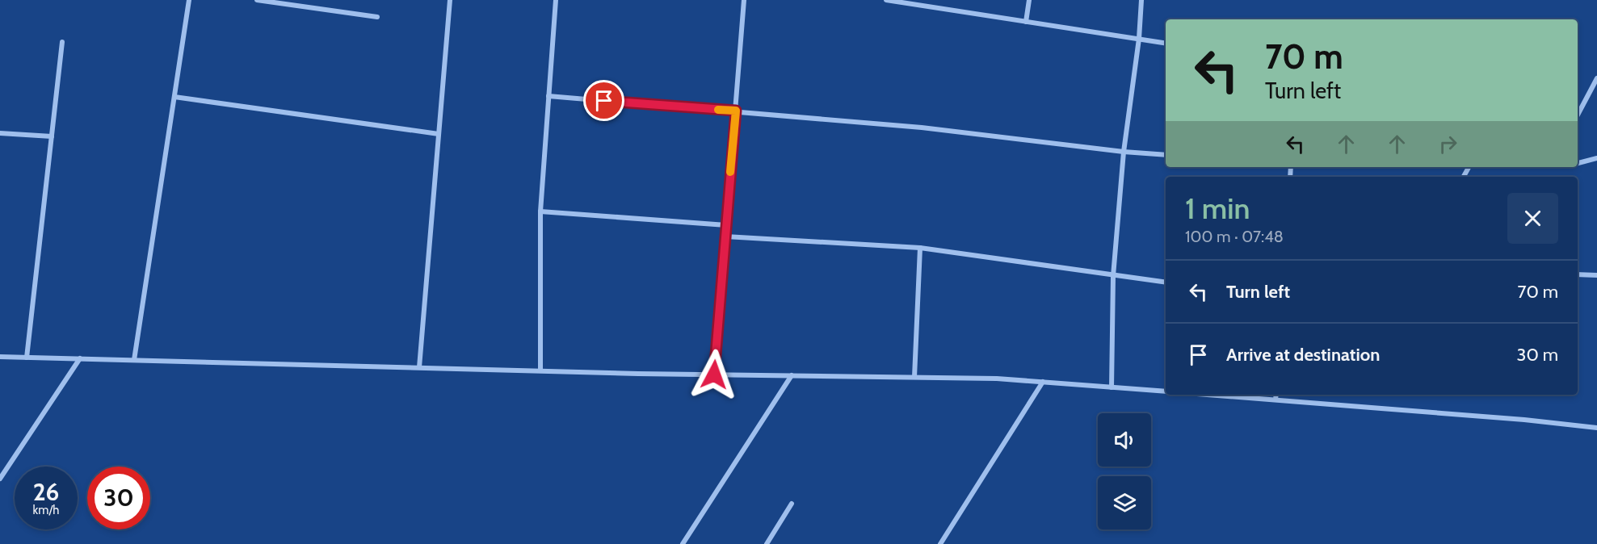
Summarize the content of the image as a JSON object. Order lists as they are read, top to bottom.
{
  "page": {
    "turn": ["70 m", "Turn left"],
    "heading": ["1 min", "100 m · 07:48"],
    "list": [
      {
        "name": "Turn left",
        "value": "70 m"
      },
      {
        "name": "Arrive at destination",
        "value": "30 m"
      }
    ],
    "speed": "26 km/h",
    "limit": "30"
  }
}
